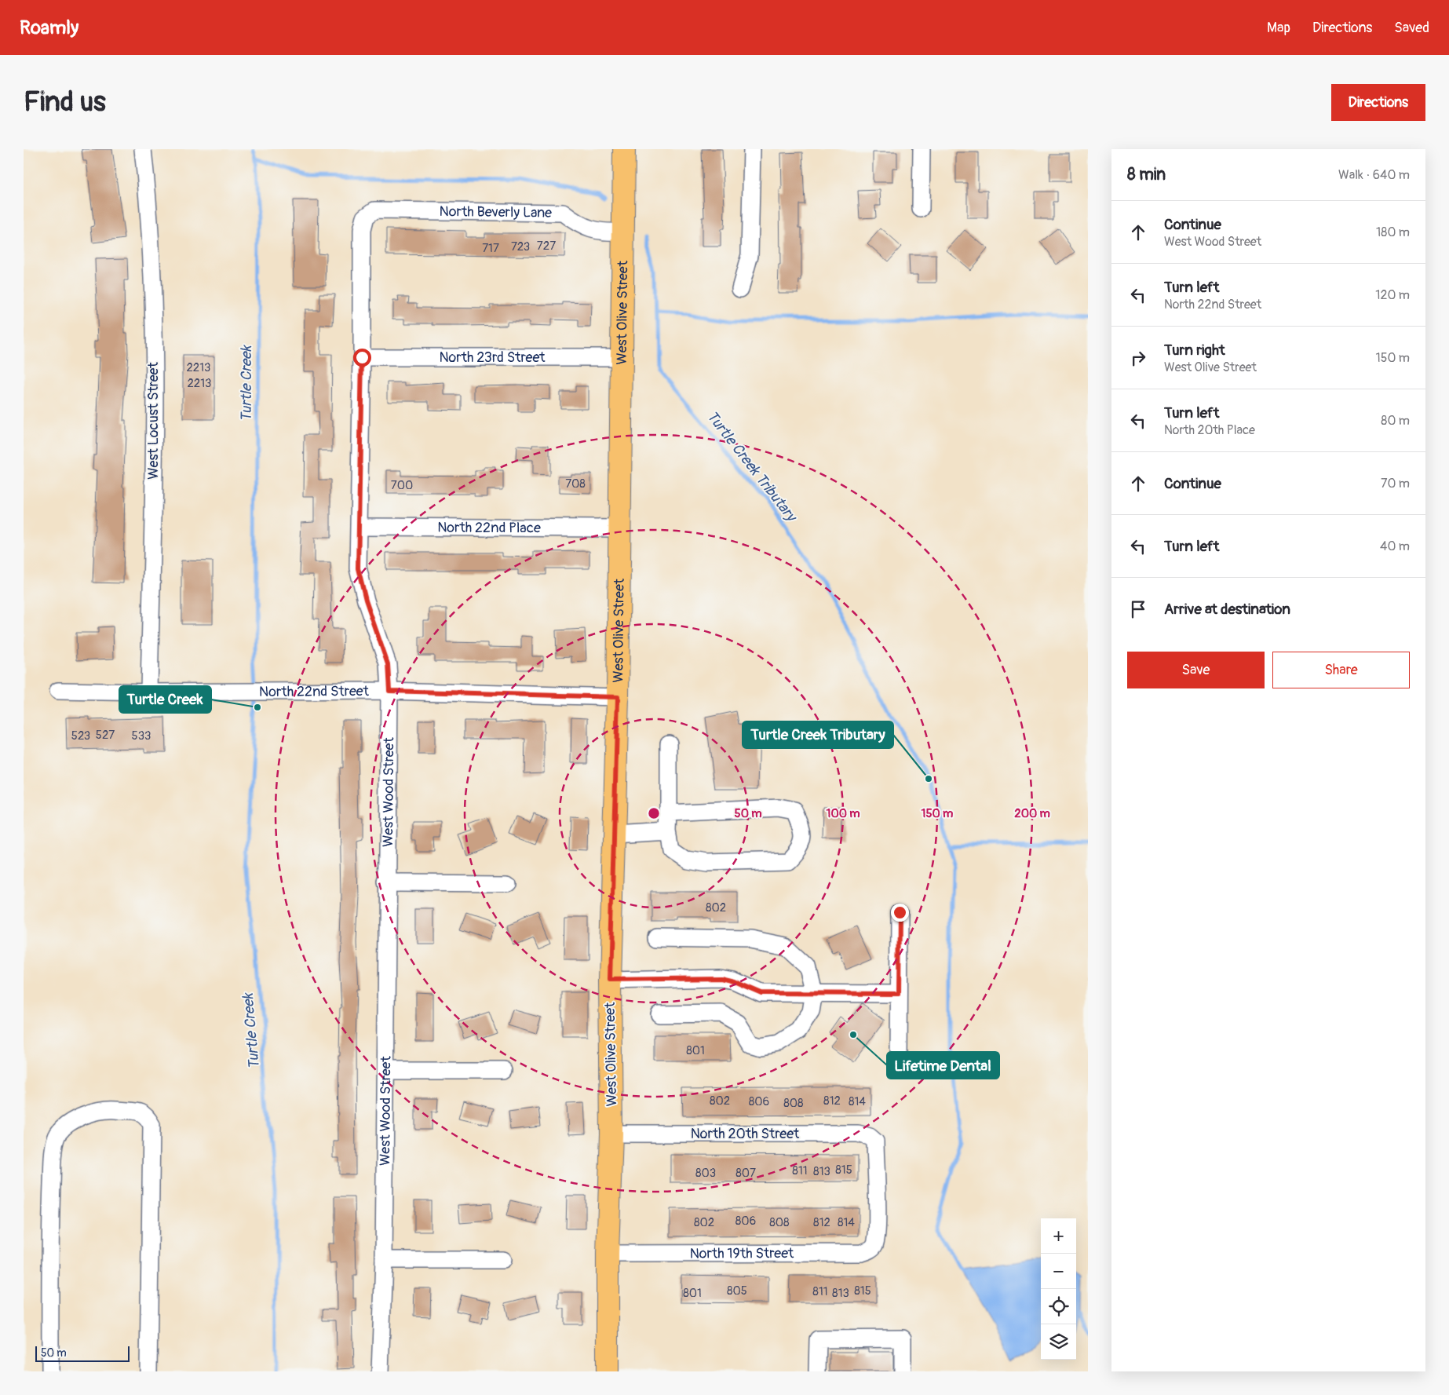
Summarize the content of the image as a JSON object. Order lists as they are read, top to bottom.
{
  "streets": {
    "main road": ["West Olive Street"],
    "street": [
      "North Beverly Lane",
      "North 23rd Street",
      "West Locust Street",
      "North 22nd Place",
      "North 22nd Street",
      "West Wood Street",
      "North 20th Street",
      "North 19th Street"
    ]
  },
  "crossings": [
    ["North Beverly Lane", "West Olive Street"],
    ["North Beverly Lane", "West Wood Street"],
    ["West Olive Street", "North 23rd Street"],
    ["West Olive Street", "North 22nd Place"],
    ["West Olive Street", "North 22nd Street"],
    ["West Olive Street", "North 20th Street"],
    ["West Olive Street", "North 19th Street"],
    ["North 23rd Street", "West Wood Street"],
    ["West Locust Street", "North 22nd Street"],
    ["North 22nd Place", "West Wood Street"],
    ["North 22nd Street", "West Wood Street"],
    ["North 20th Street", "North 19th Street"]
  ],
  "water": ["Turtle Creek", "Turtle Creek Tributary"],
  "places": ["Turtle Creek", "Turtle Creek Tributary", "Lifetime Dental"],
  "house_numbers": [
    "727",
    "723",
    "717",
    "2213",
    "2213",
    "708",
    "700",
    "527",
    "523",
    "533",
    "802",
    "801",
    "802",
    "812",
    "806",
    "814",
    "808",
    "815",
    "811",
    "813",
    "803",
    "807",
    "806",
    "802",
    "808",
    "812",
    "814",
    "805",
    "815",
    "811",
    "801",
    "813"
  ],
  "scale_bar": "50 m",
  "page": {
    "header": "Roamly",
    "nav": ["Map", "Directions", "Saved"],
    "buttons": [
      "Directions",
      ["Save", "Share"]
    ],
    "title": "Find us",
    "heading": ["8 min", "Walk · 640 m"],
    "list": [
      ["Continue", "West Wood Street", "180 m"],
      ["Turn left", "North 22nd Street", "120 m"],
      ["Turn right", "West Olive Street", "150 m"],
      ["Turn left", "North 20th Place", "80 m"],
      ["Continue", "70 m"],
      ["Turn left", "40 m"],
      "Arrive at destination"
    ],
    "map_buttons": ["+", "−"],
    "scale": "50 m"
  },
  "rings": [
    "50 m",
    "100 m",
    "150 m",
    "200 m"
  ]
}
